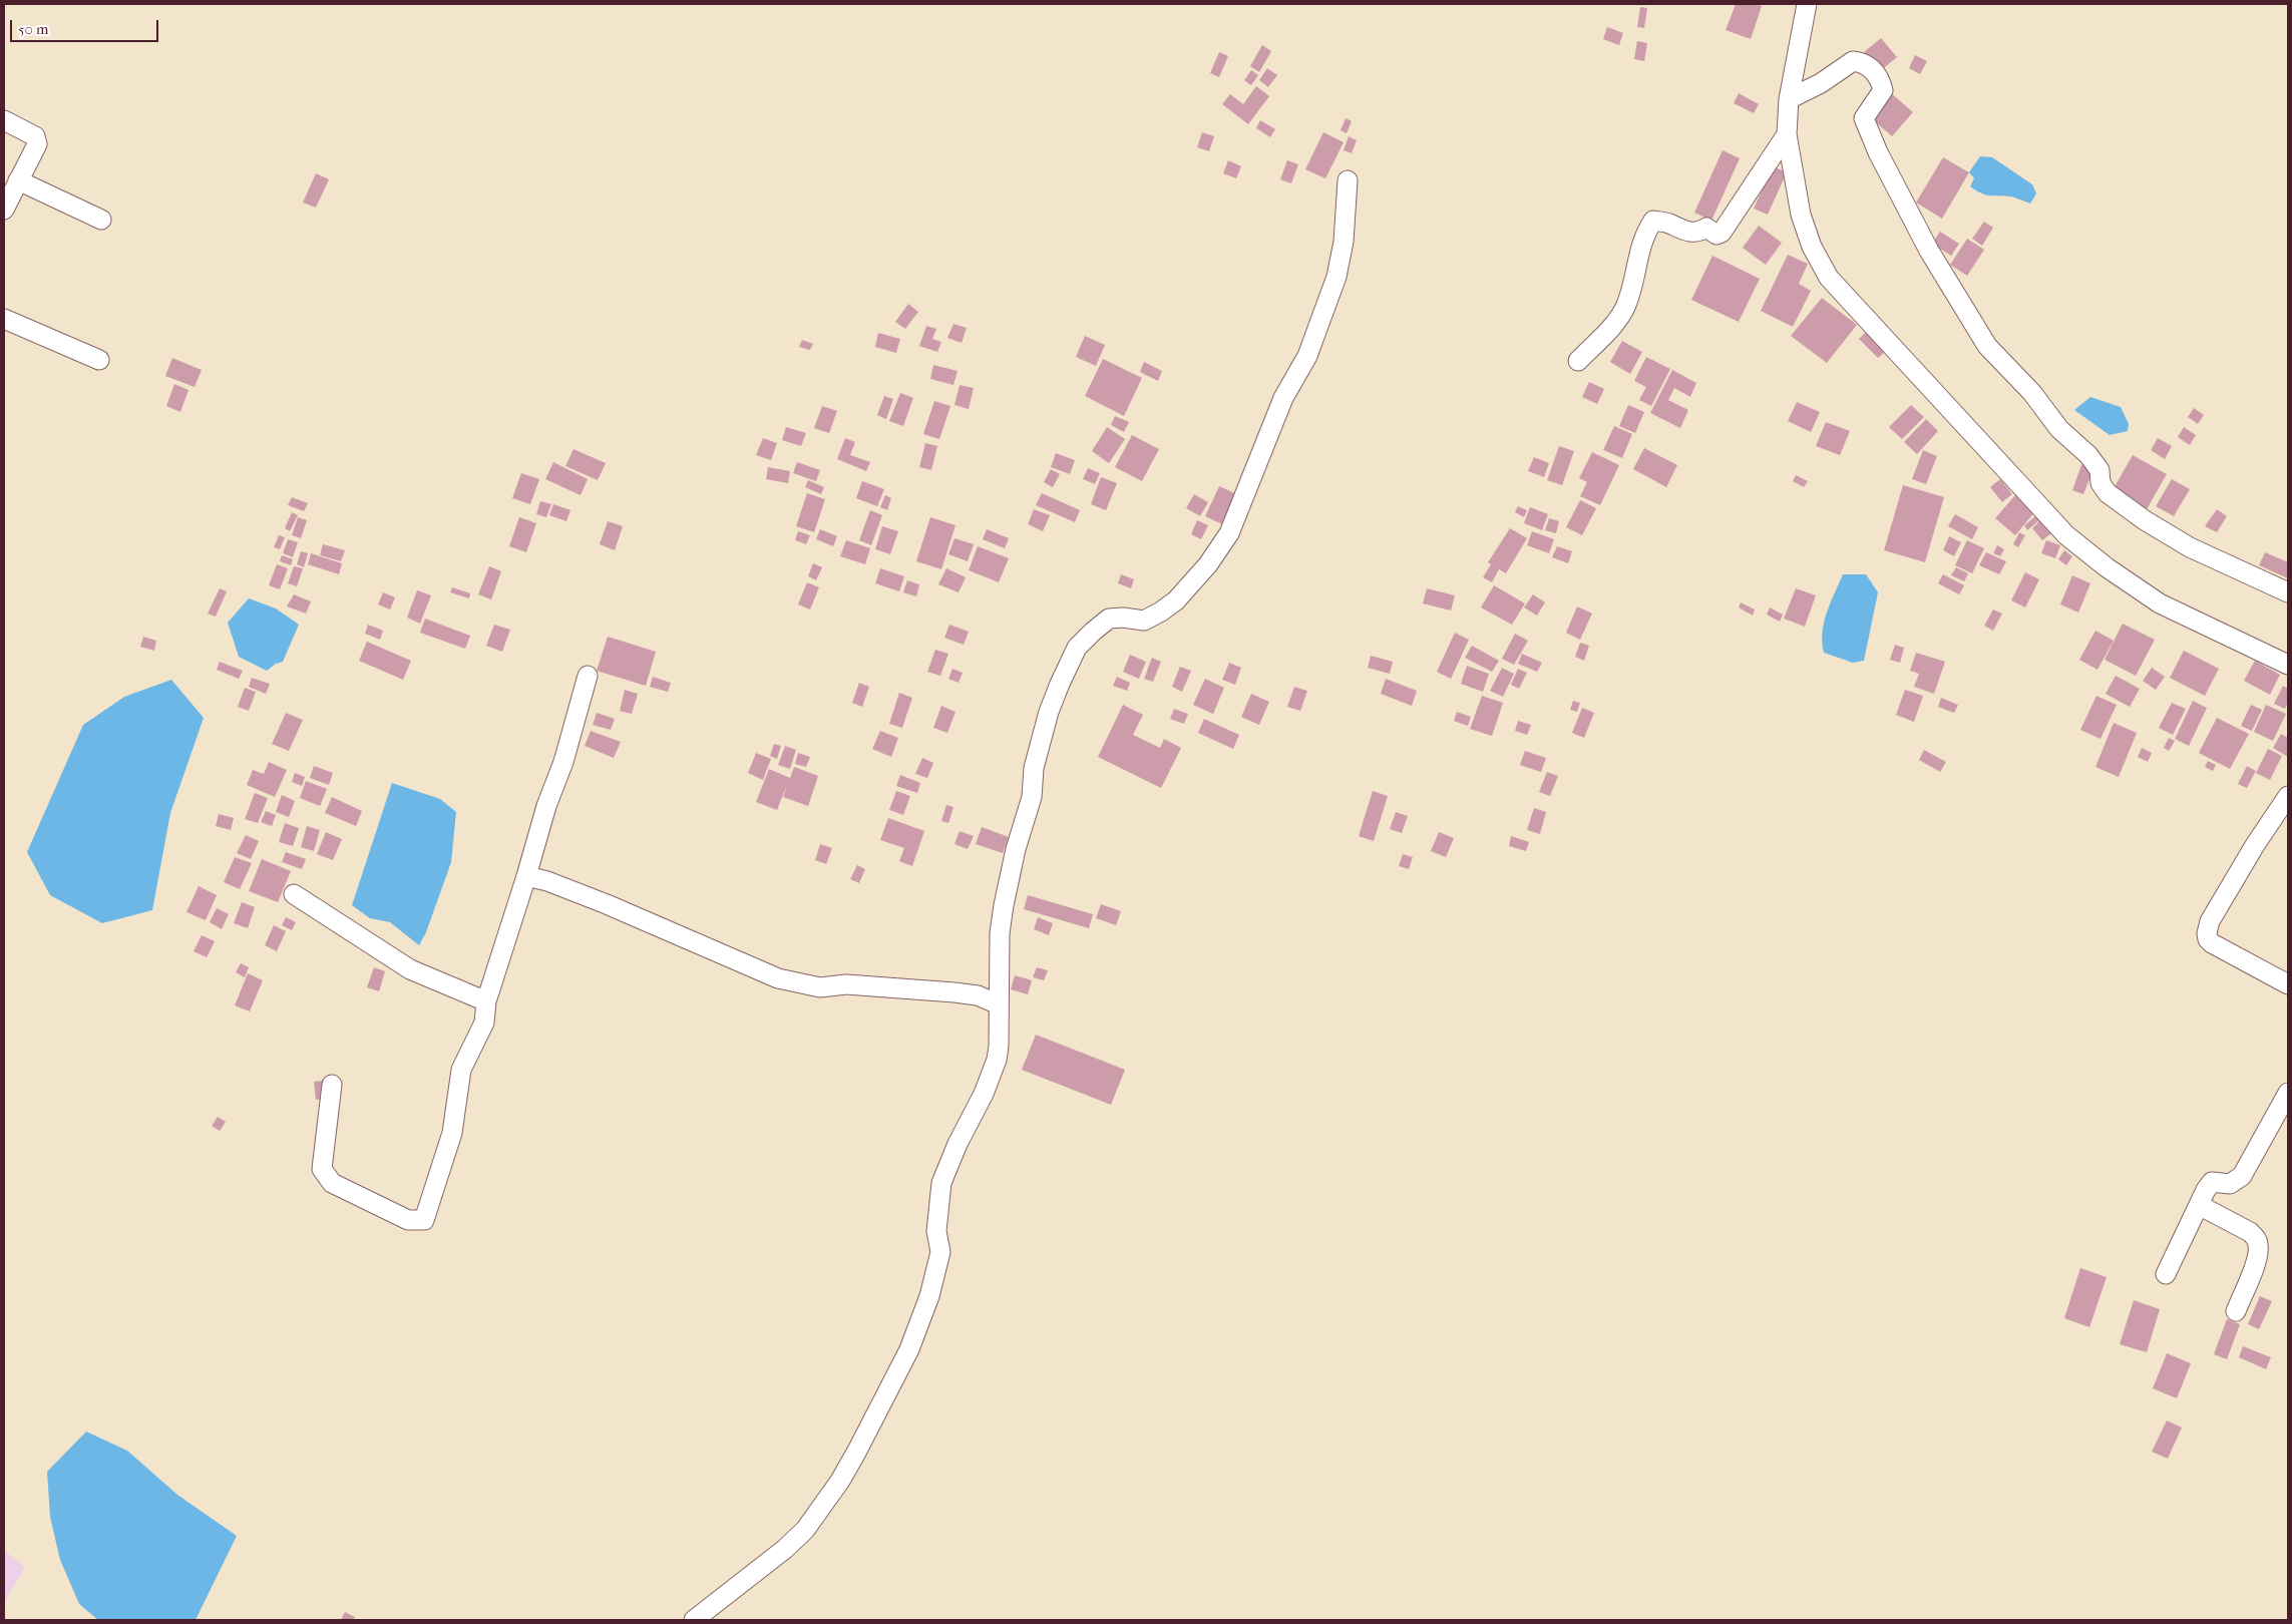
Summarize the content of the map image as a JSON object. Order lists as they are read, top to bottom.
{
  "scale_bar": "50 m"
}
